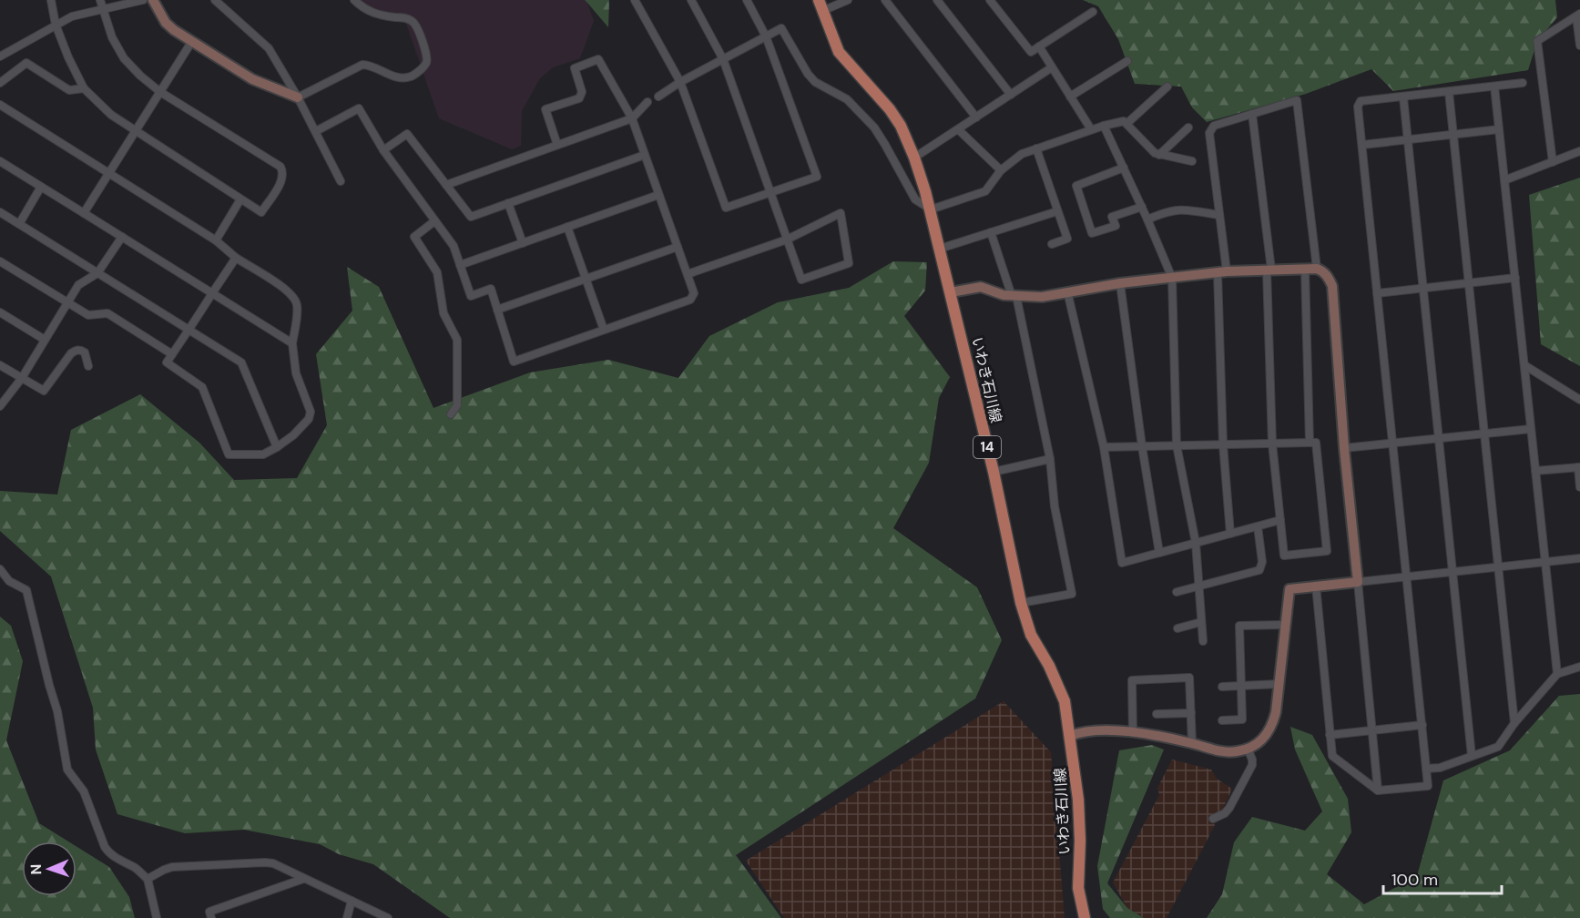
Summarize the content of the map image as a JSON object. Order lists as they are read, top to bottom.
{
  "streets": {
    "main road": ["いわき石川線", "14"]
  },
  "scale_bar": "100 m",
  "north": "left"
}
